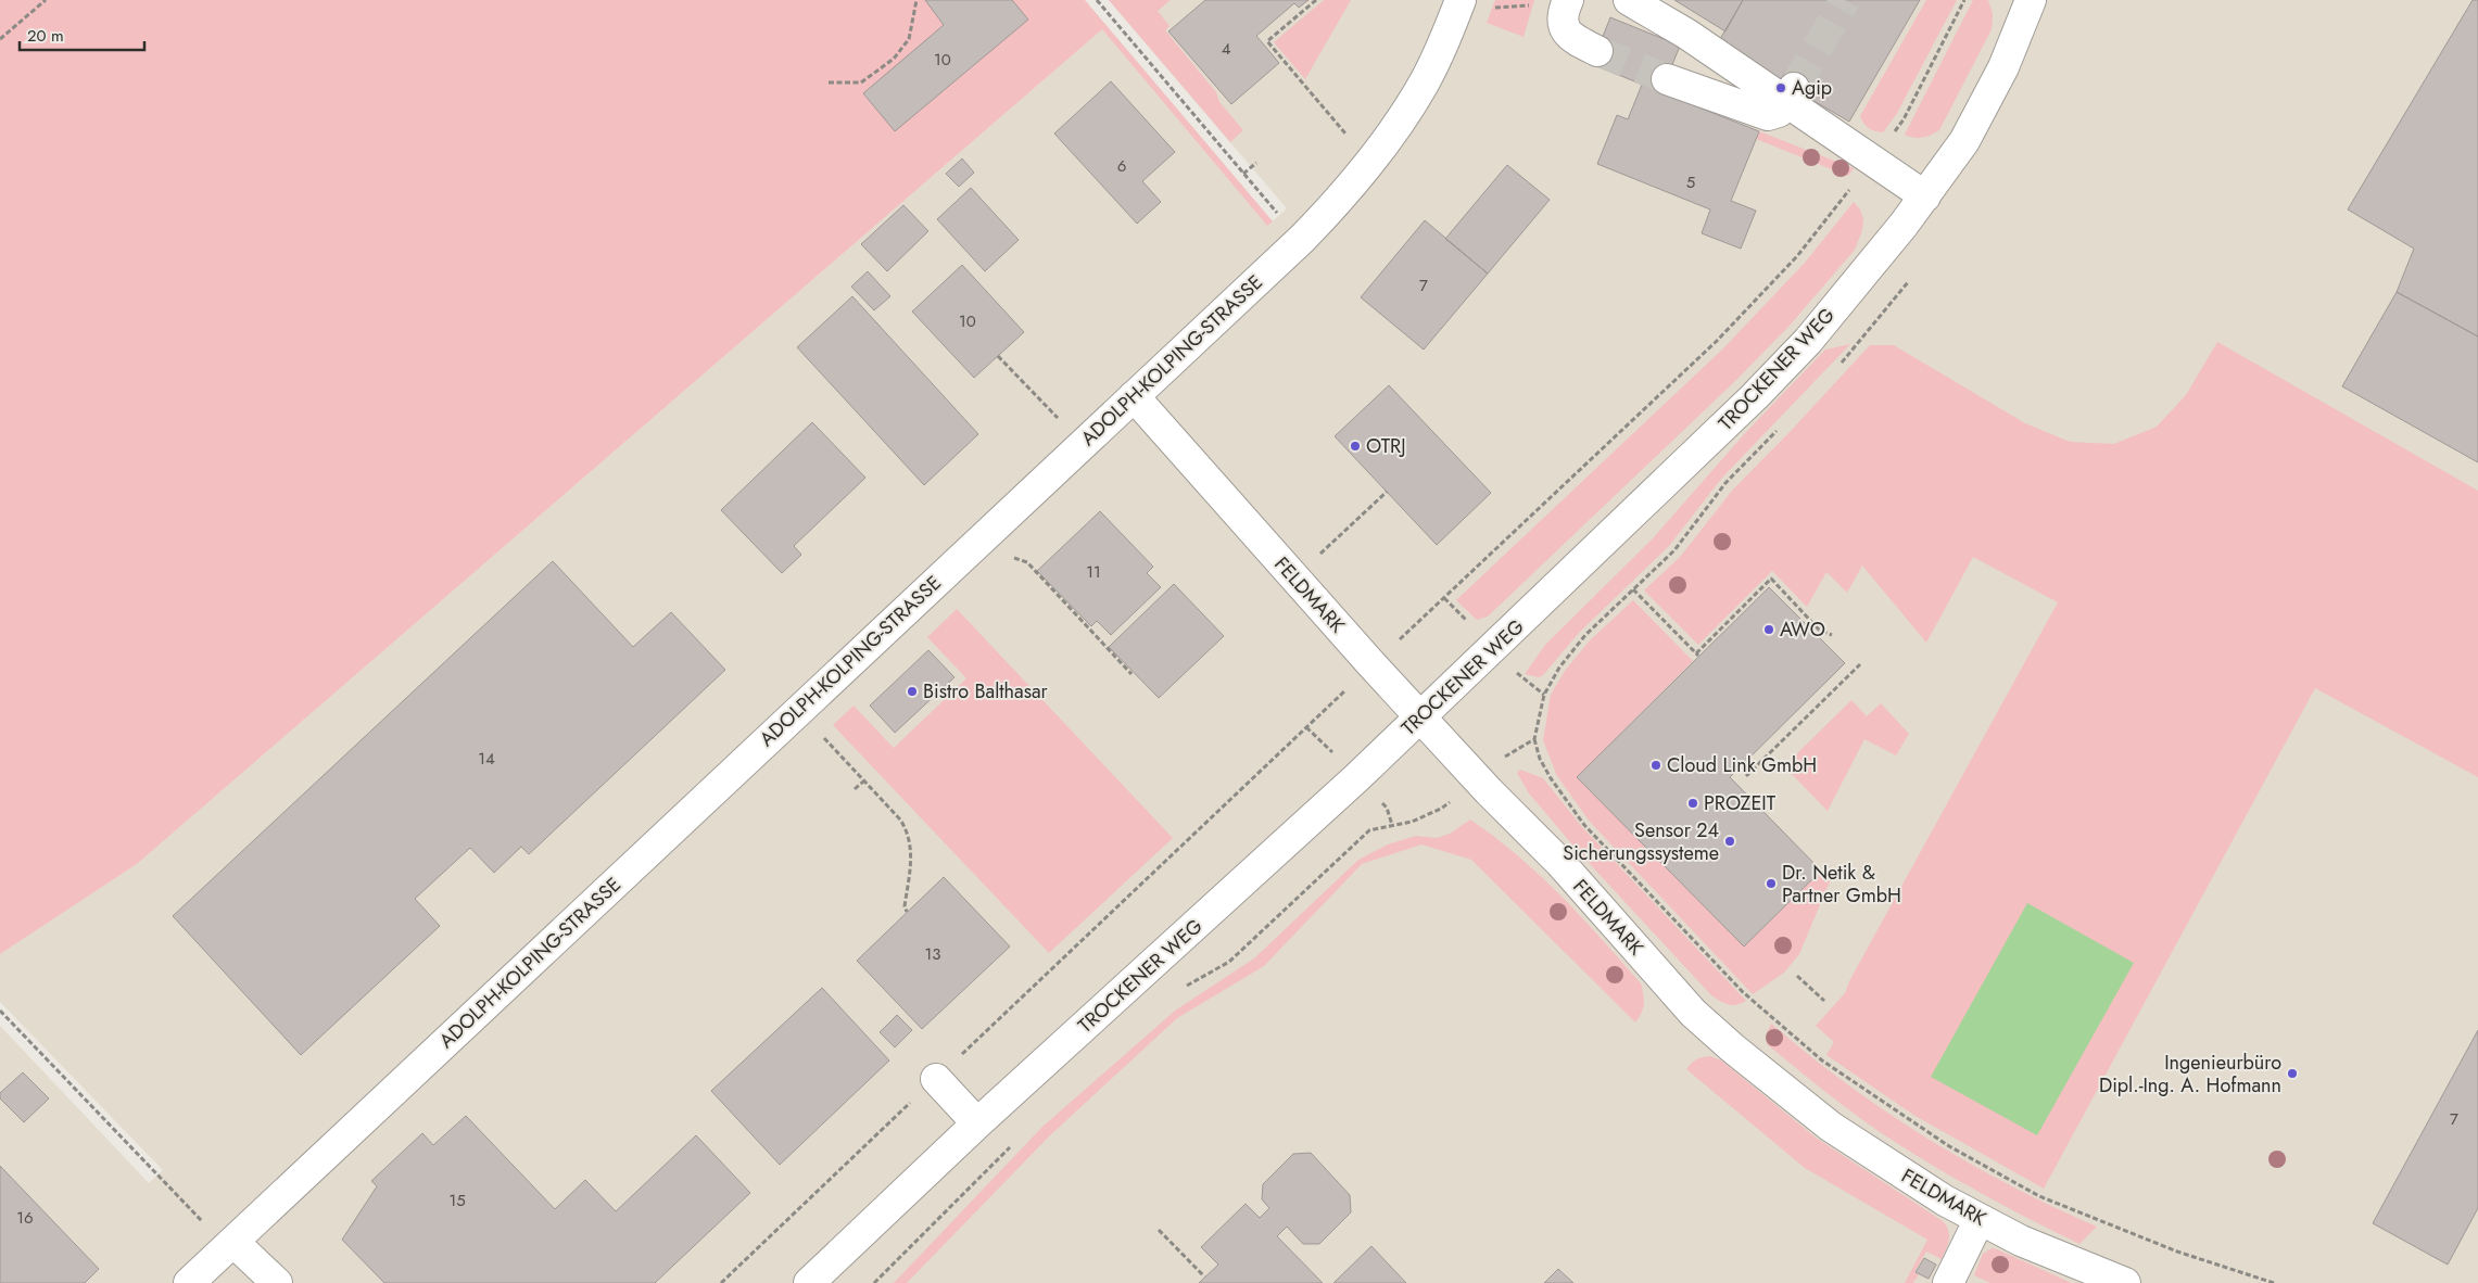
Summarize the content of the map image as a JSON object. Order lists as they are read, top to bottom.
{
  "streets": {
    "street": ["ADOLPH-KOLPING-STRASSE", "TROCKENER WEG", "FELDMARK"]
  },
  "crossings": [
    ["ADOLPH-KOLPING-STRASSE", "FELDMARK"],
    ["TROCKENER WEG", "FELDMARK"]
  ],
  "places": [
    "Agip",
    "OTRJ",
    "AWO",
    "Bistro Balthasar",
    "Cloud Link GmbH",
    "PROZEIT",
    "Sensor 24 Sicherungssysteme",
    "Dr. Netik & Partner GmbH",
    "Ingenieurbüro Dipl.-Ing. A. Hofmann"
  ],
  "house_numbers": [
    "4",
    "10",
    "6",
    "5",
    "7",
    "10",
    "11",
    "14",
    "13",
    "7",
    "15",
    "16"
  ],
  "scale_bar": "20 m"
}
